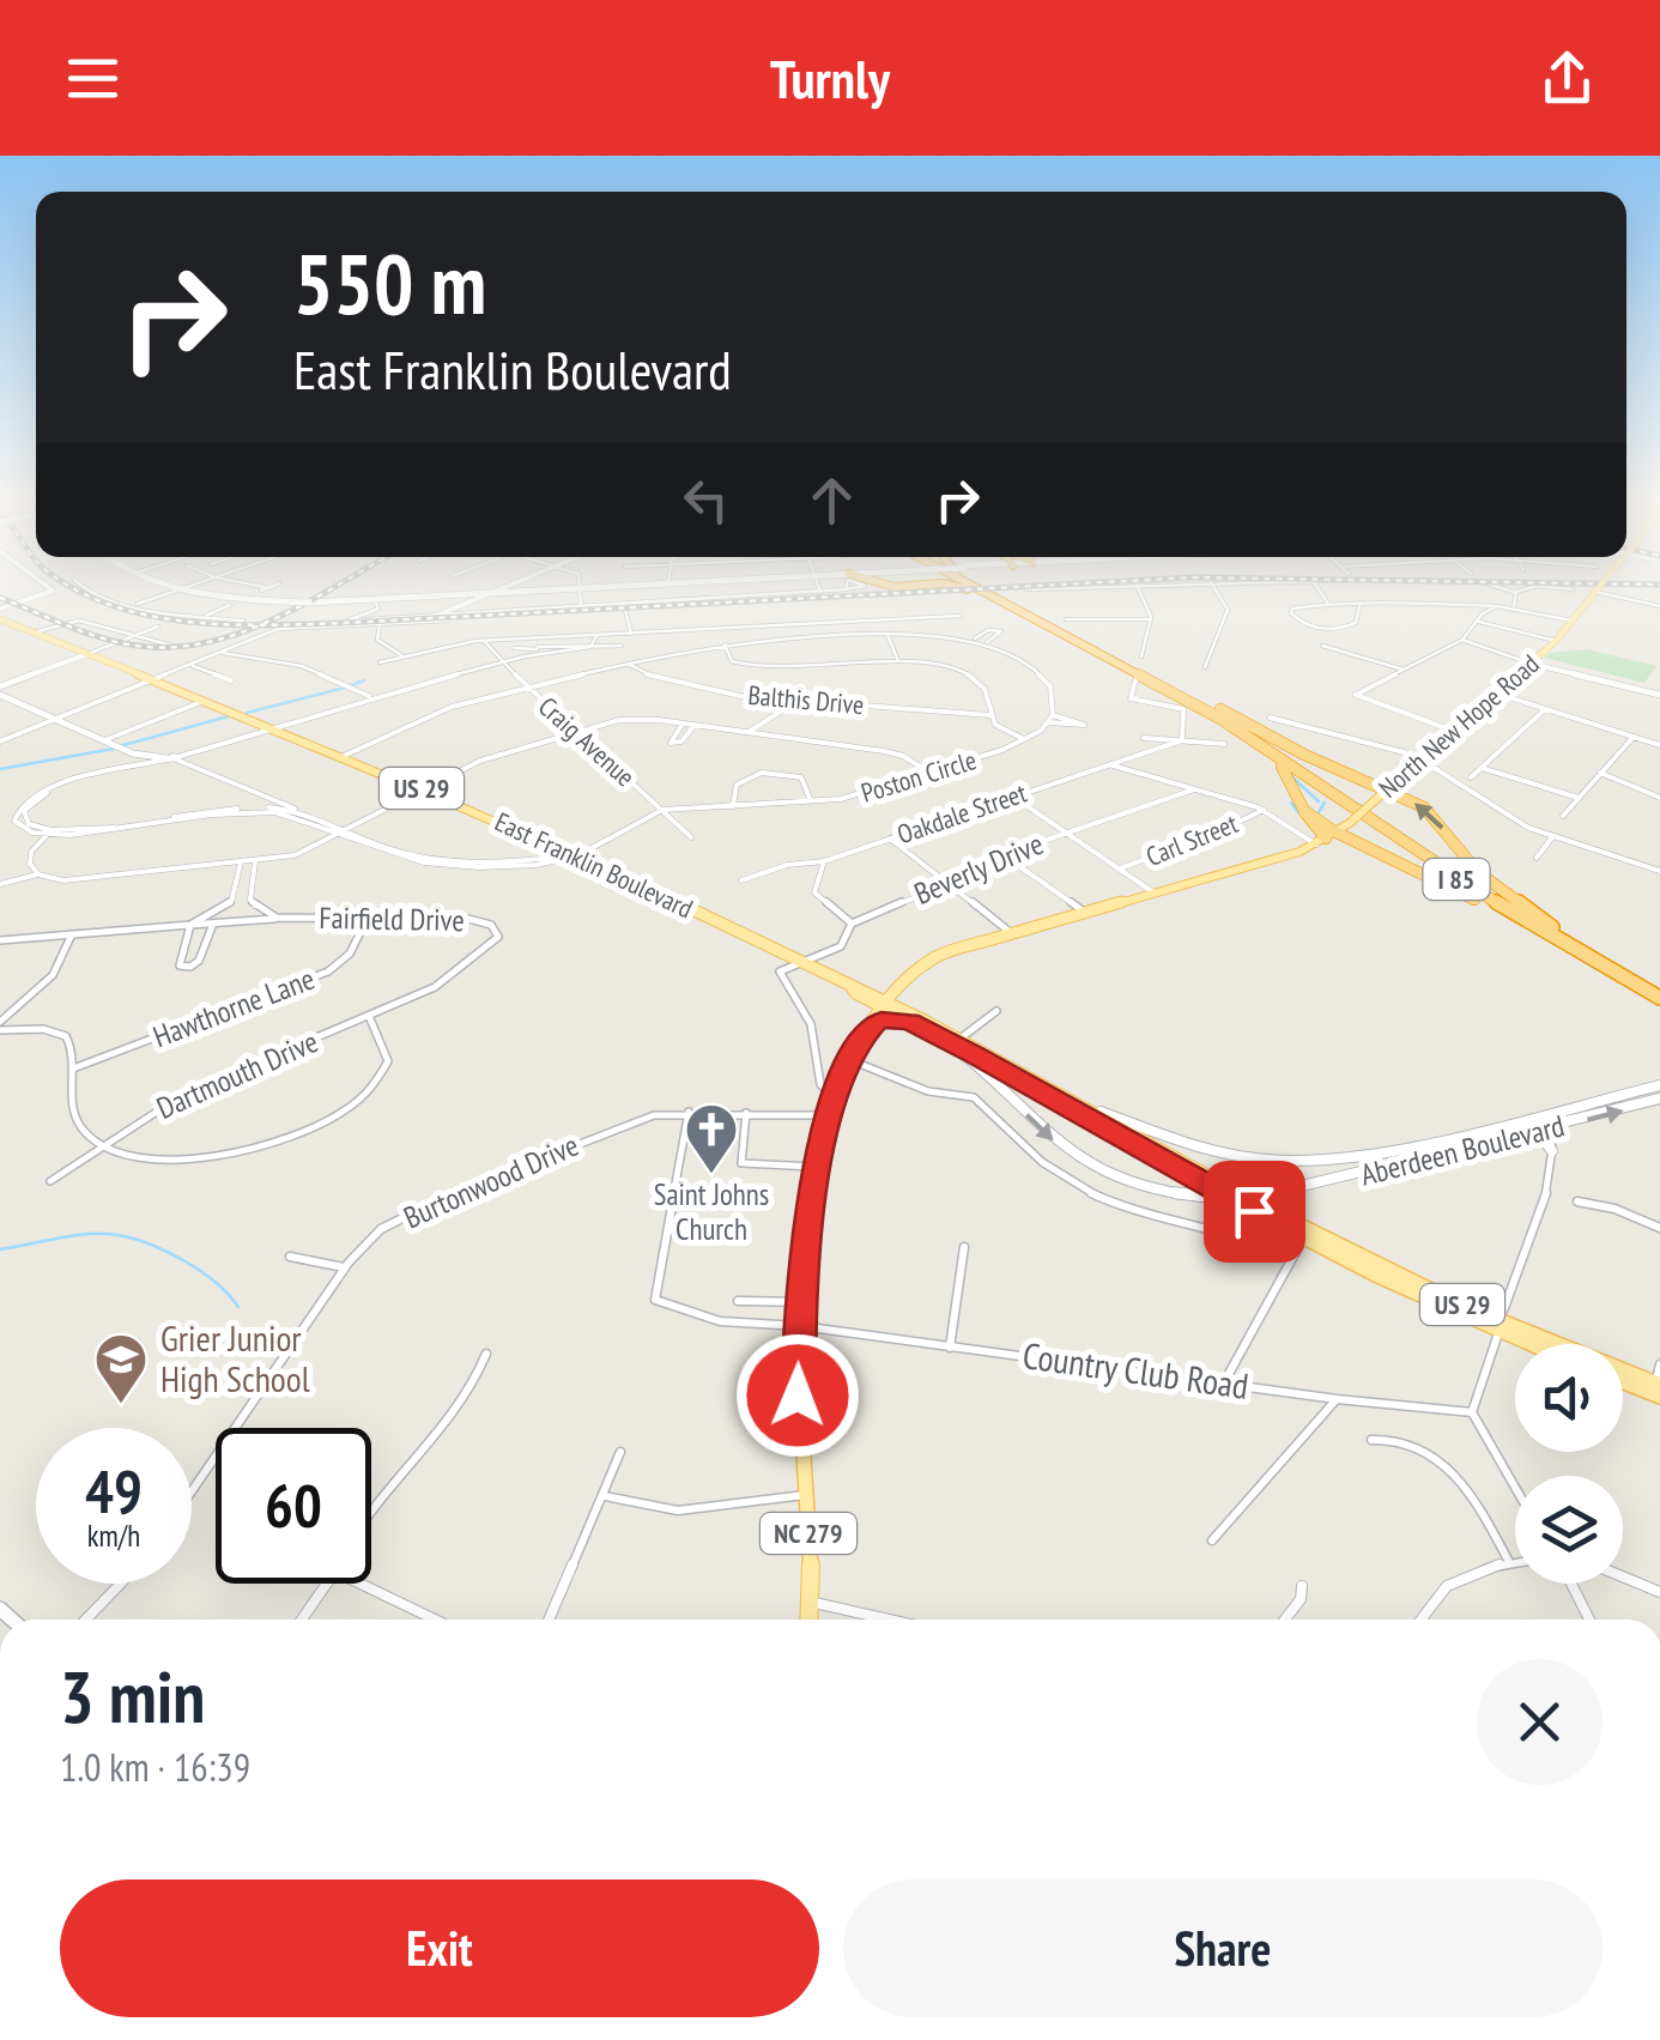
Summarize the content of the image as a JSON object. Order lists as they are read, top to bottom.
{
  "streets": {
    "highway": ["I 85"],
    "main road": [
      "North New Hope Road",
      "US 29",
      "East Franklin Boulevard",
      "Aberdeen Boulevard",
      "NC 279"
    ],
    "street": [
      "Balthis Drive",
      "Craig Avenue",
      "Poston Circle",
      "Oakdale Street",
      "Carl Street",
      "Beverly Drive",
      "Fairfield Drive",
      "Hawthorne Lane",
      "Dartmouth Drive",
      "Burtonwood Drive",
      "Country Club Road"
    ]
  },
  "crossings": [
    ["Balthis Drive", "Poston Circle"],
    ["North New Hope Road", "East Franklin Boulevard"],
    ["North New Hope Road", "NC 279"],
    ["Craig Avenue", "Poston Circle"],
    ["Poston Circle", "East Franklin Boulevard"],
    ["East Franklin Boulevard", "Beverly Drive"],
    ["East Franklin Boulevard", "Aberdeen Boulevard"],
    ["East Franklin Boulevard", "NC 279"],
    ["Beverly Drive", "NC 279"],
    ["Fairfield Drive", "Hawthorne Lane"],
    ["Fairfield Drive", "Dartmouth Drive"],
    ["Burtonwood Drive", "Country Club Road"],
    ["Burtonwood Drive", "NC 279"],
    ["Country Club Road", "NC 279"]
  ],
  "places": {
    "church": ["Saint Johns Church"],
    "school or university": ["Grier Junior High School"]
  },
  "page": {
    "header": "Turnly",
    "turn": ["550 m", "East Franklin Boulevard"],
    "speed": "49 km/h",
    "limit": "60",
    "heading": ["3 min", "1.0 km · 16:39"],
    "buttons": ["Exit", "Share"]
  }
}
